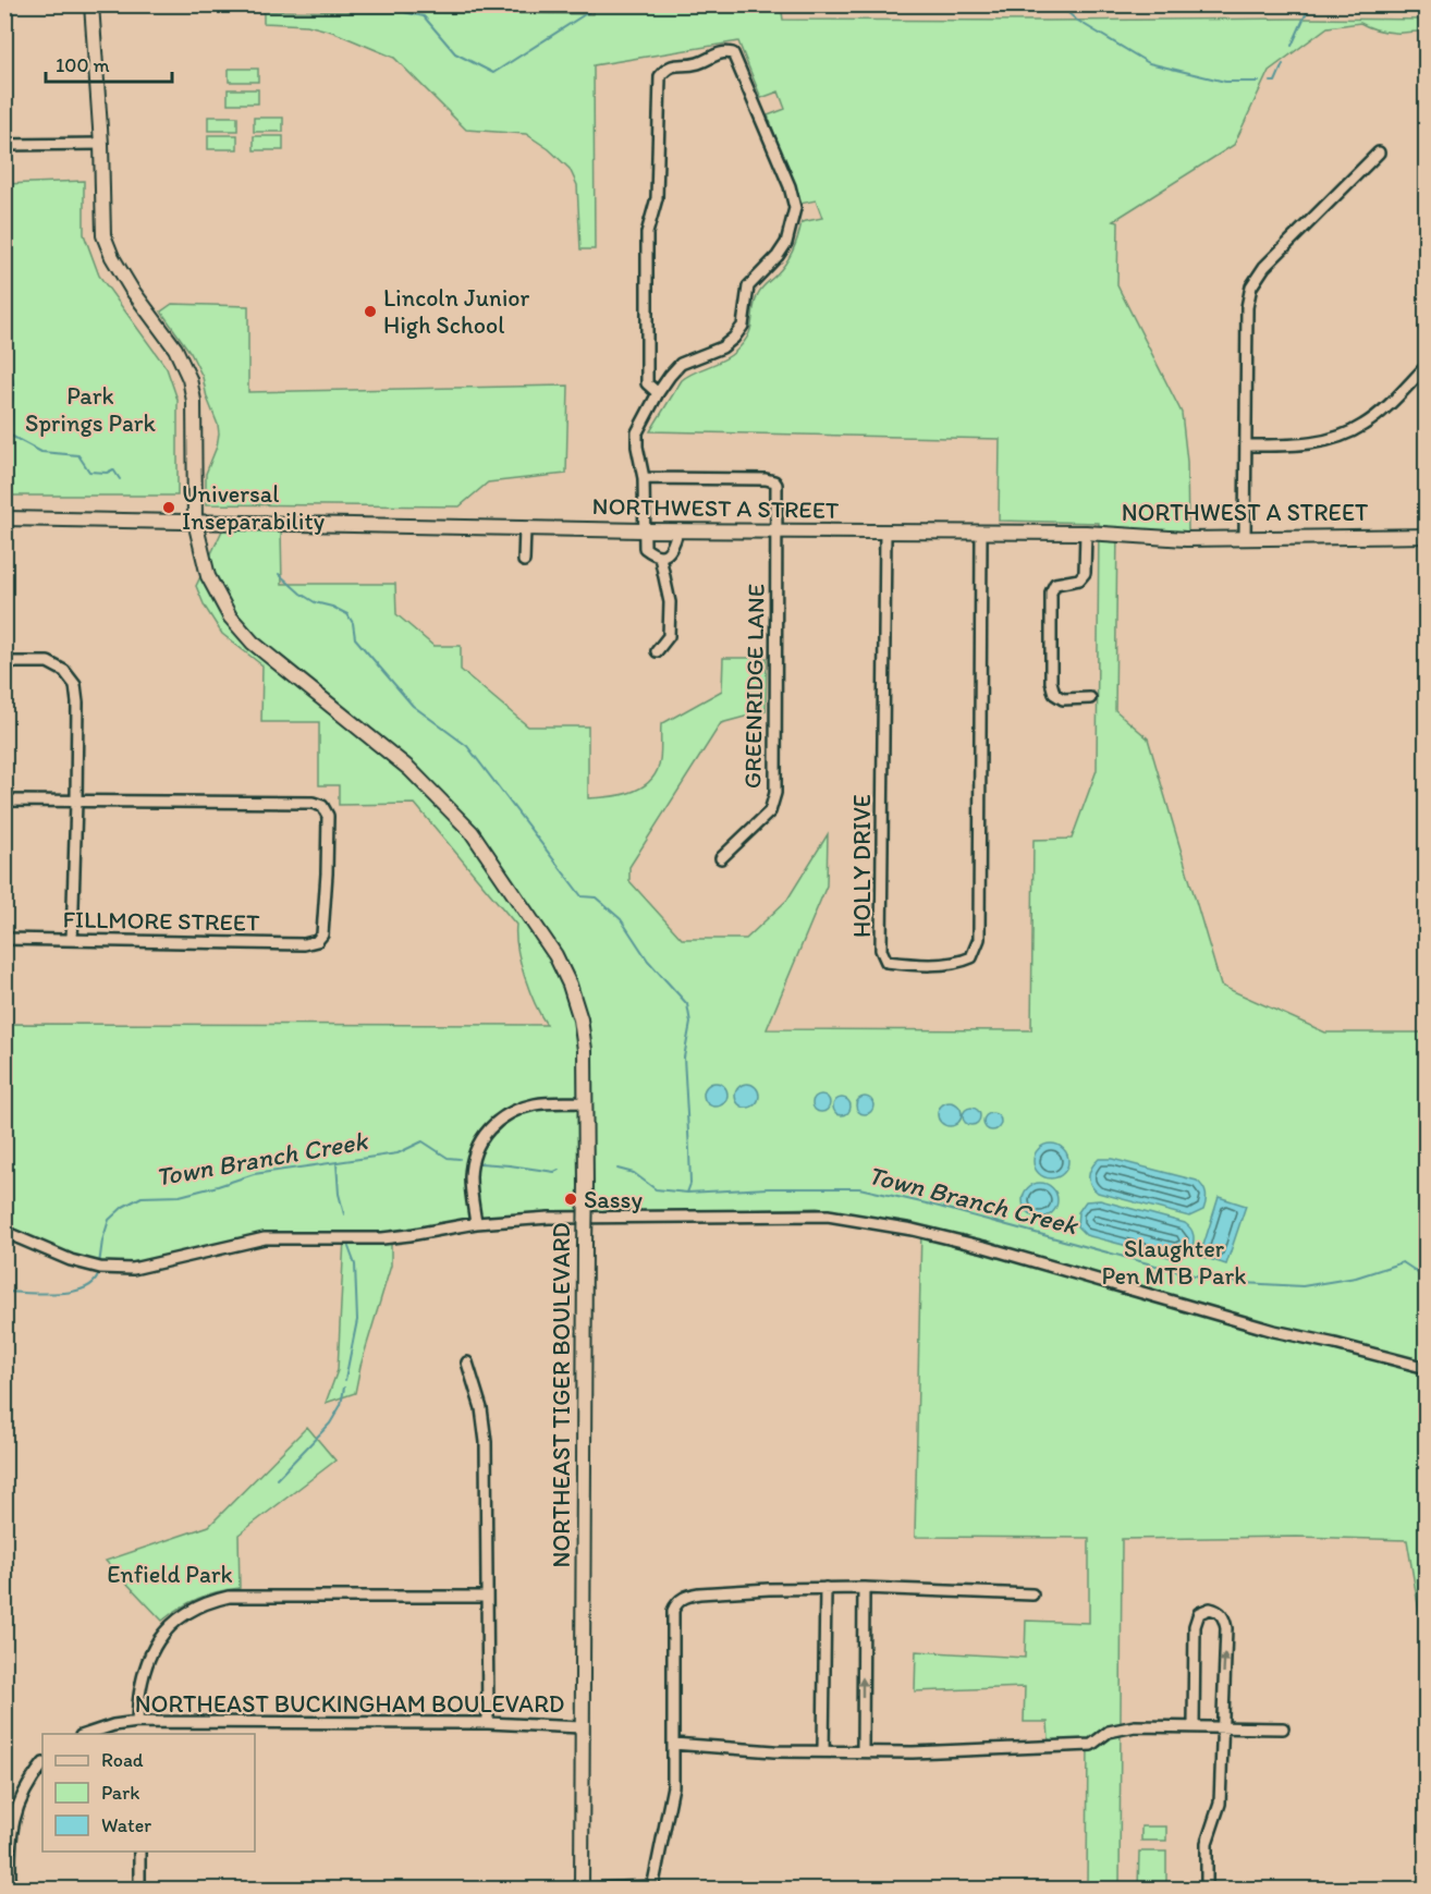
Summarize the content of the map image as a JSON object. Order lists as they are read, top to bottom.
{
  "streets": {
    "street": [
      "NORTHWEST A STREET",
      "GREENRIDGE LANE",
      "HOLLY DRIVE",
      "FILLMORE STREET",
      "NORTHEAST TIGER BOULEVARD",
      "NORTHEAST BUCKINGHAM BOULEVARD"
    ]
  },
  "crossings": [
    ["NORTHWEST A STREET", "GREENRIDGE LANE"],
    ["NORTHWEST A STREET", "HOLLY DRIVE"],
    ["NORTHWEST A STREET", "NORTHEAST TIGER BOULEVARD"],
    ["NORTHEAST TIGER BOULEVARD", "NORTHEAST BUCKINGHAM BOULEVARD"]
  ],
  "water": ["Town Branch Creek"],
  "parks": ["Park Springs Park", "Slaughter Pen MTB Park", "Enfield Park"],
  "places": ["Lincoln Junior High School", "Universal Inseparability", "Sassy"],
  "legend": ["Road", "Park", "Water"],
  "scale_bar": "100 m"
}
